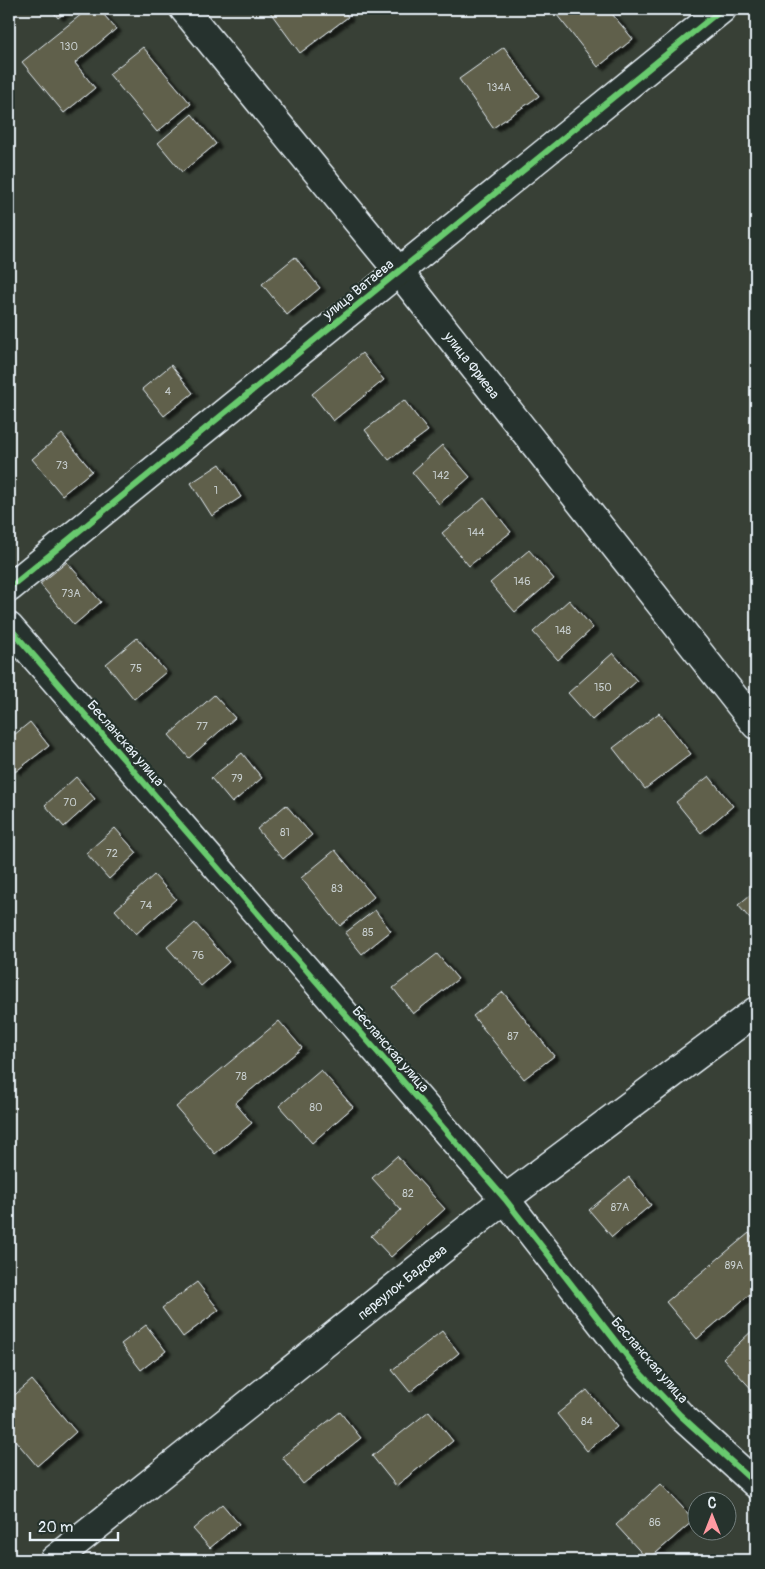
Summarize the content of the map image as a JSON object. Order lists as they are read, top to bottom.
{
  "streets": {
    "street": [
      "улица Ватаева",
      "улица Фриева",
      "Бесланская улица",
      "переулок Бадоева"
    ]
  },
  "crossings": [
    ["улица Ватаева", "улица Фриева"],
    ["Бесланская улица", "переулок Бадоева"]
  ],
  "house_numbers": [
    "130",
    "134А",
    "4",
    "73",
    "142",
    "1",
    "144",
    "146",
    "73А",
    "148",
    "75",
    "150",
    "77",
    "79",
    "70",
    "81",
    "72",
    "83",
    "74",
    "85",
    "76",
    "87",
    "78",
    "80",
    "82",
    "87А",
    "89А",
    "84",
    "86"
  ],
  "scale_bar": "20 m",
  "north": "top"
}
